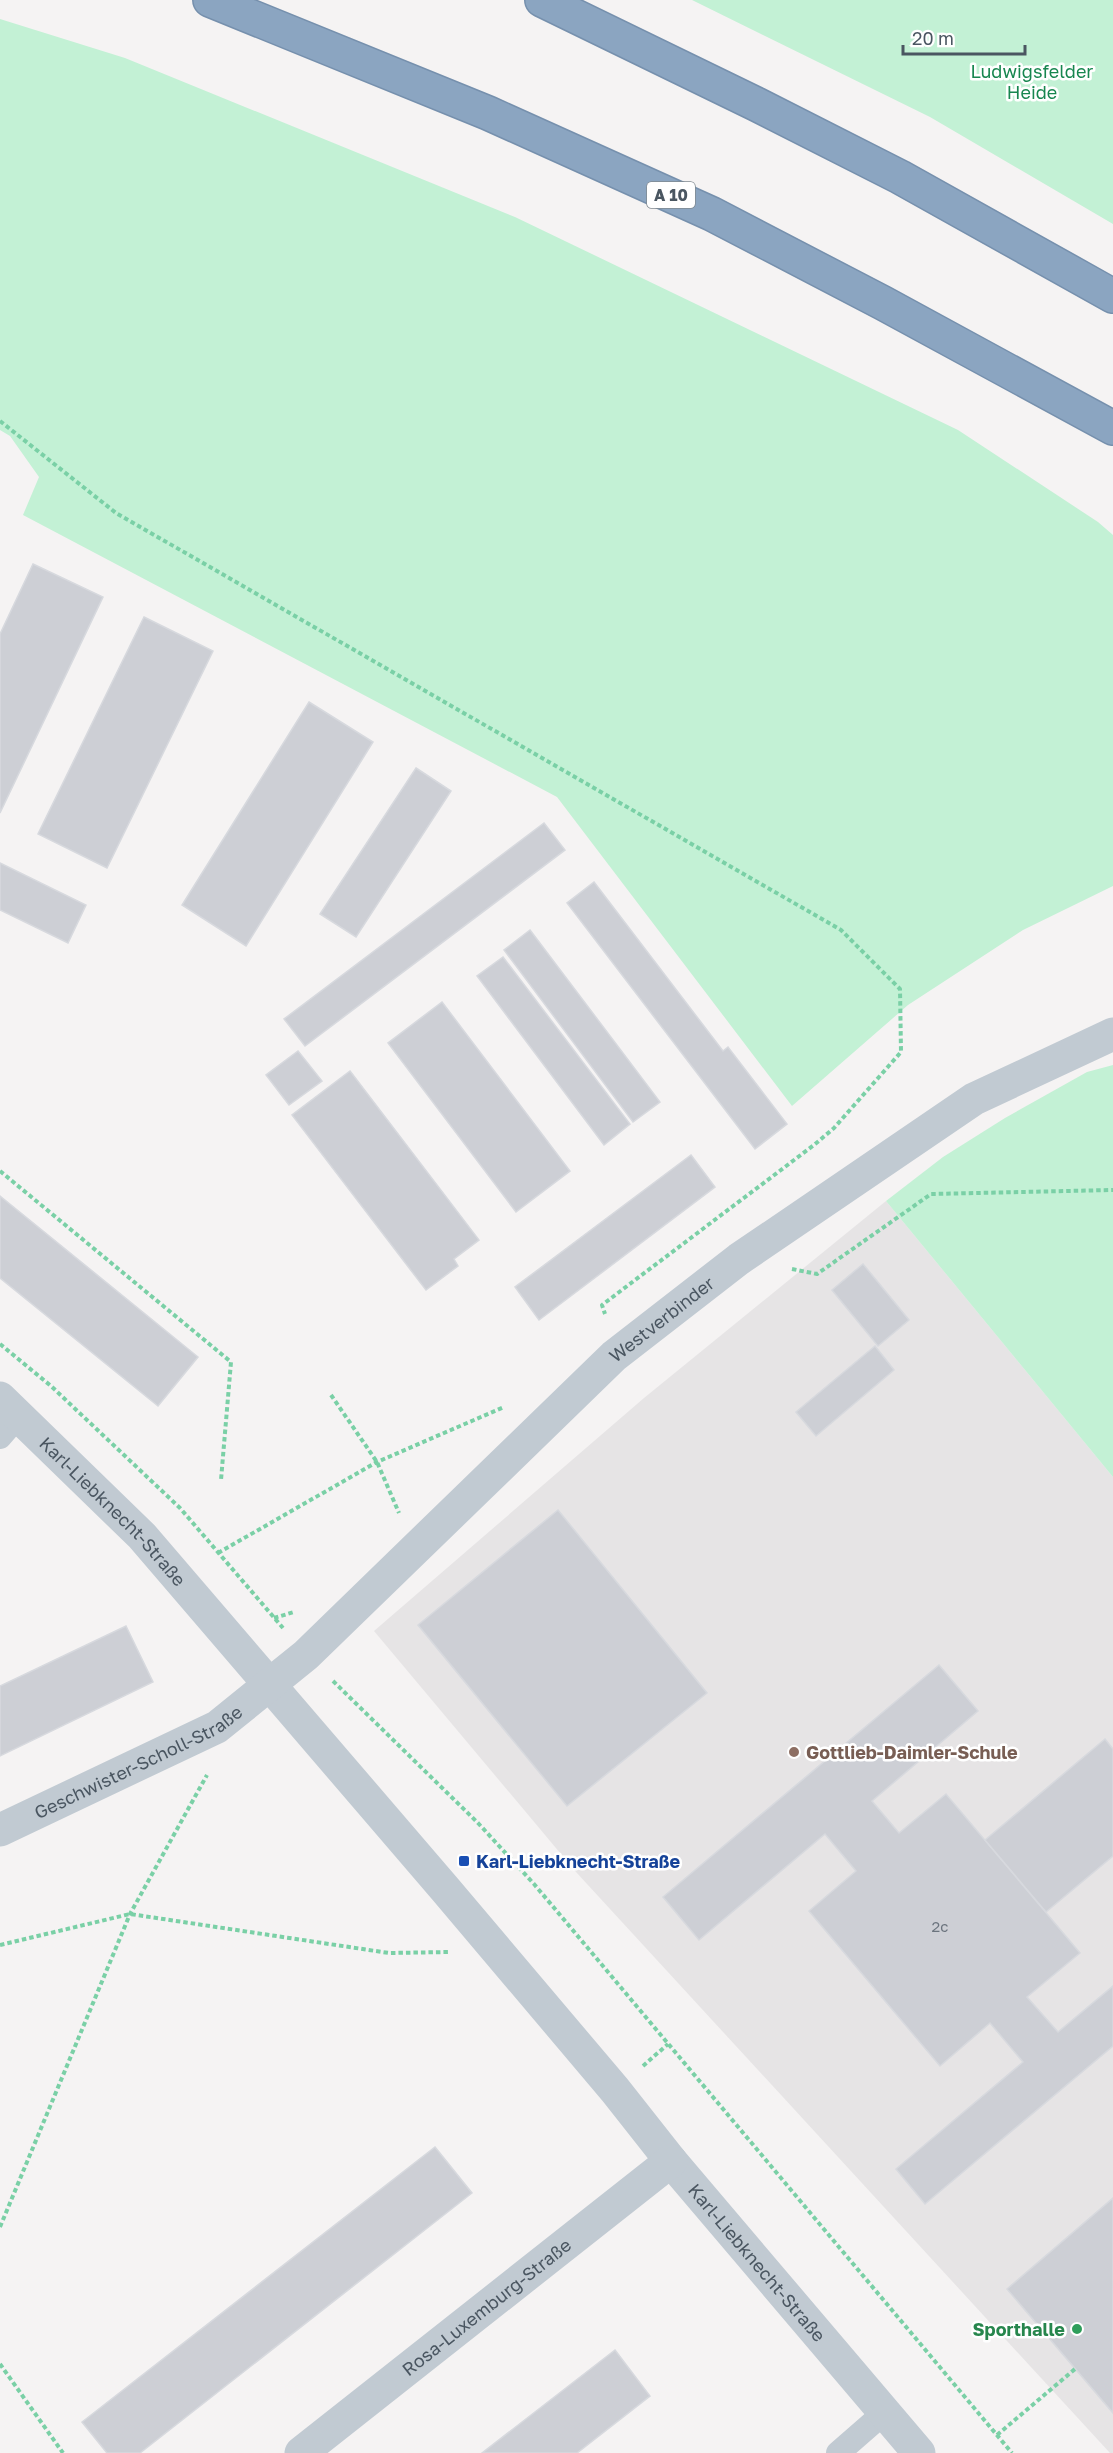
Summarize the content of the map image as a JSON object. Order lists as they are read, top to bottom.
{
  "streets": {
    "highway": ["A 10"],
    "street": [
      "Westverbinder",
      "Karl-Liebknecht-Straße",
      "Geschwister-Scholl-Straße",
      "Rosa-Luxemburg-Straße"
    ]
  },
  "crossings": [
    ["Westverbinder", "Karl-Liebknecht-Straße"],
    ["Westverbinder", "Geschwister-Scholl-Straße"],
    ["Karl-Liebknecht-Straße", "Geschwister-Scholl-Straße"],
    ["Karl-Liebknecht-Straße", "Rosa-Luxemburg-Straße"]
  ],
  "parks": ["Ludwigsfelder Heide"],
  "places": {
    "other": ["Gottlieb-Daimler-Schule", "Sporthalle"],
    "transit": ["Karl-Liebknecht-Straße"]
  },
  "house_numbers": ["2c"],
  "scale_bar": "20 m"
}
